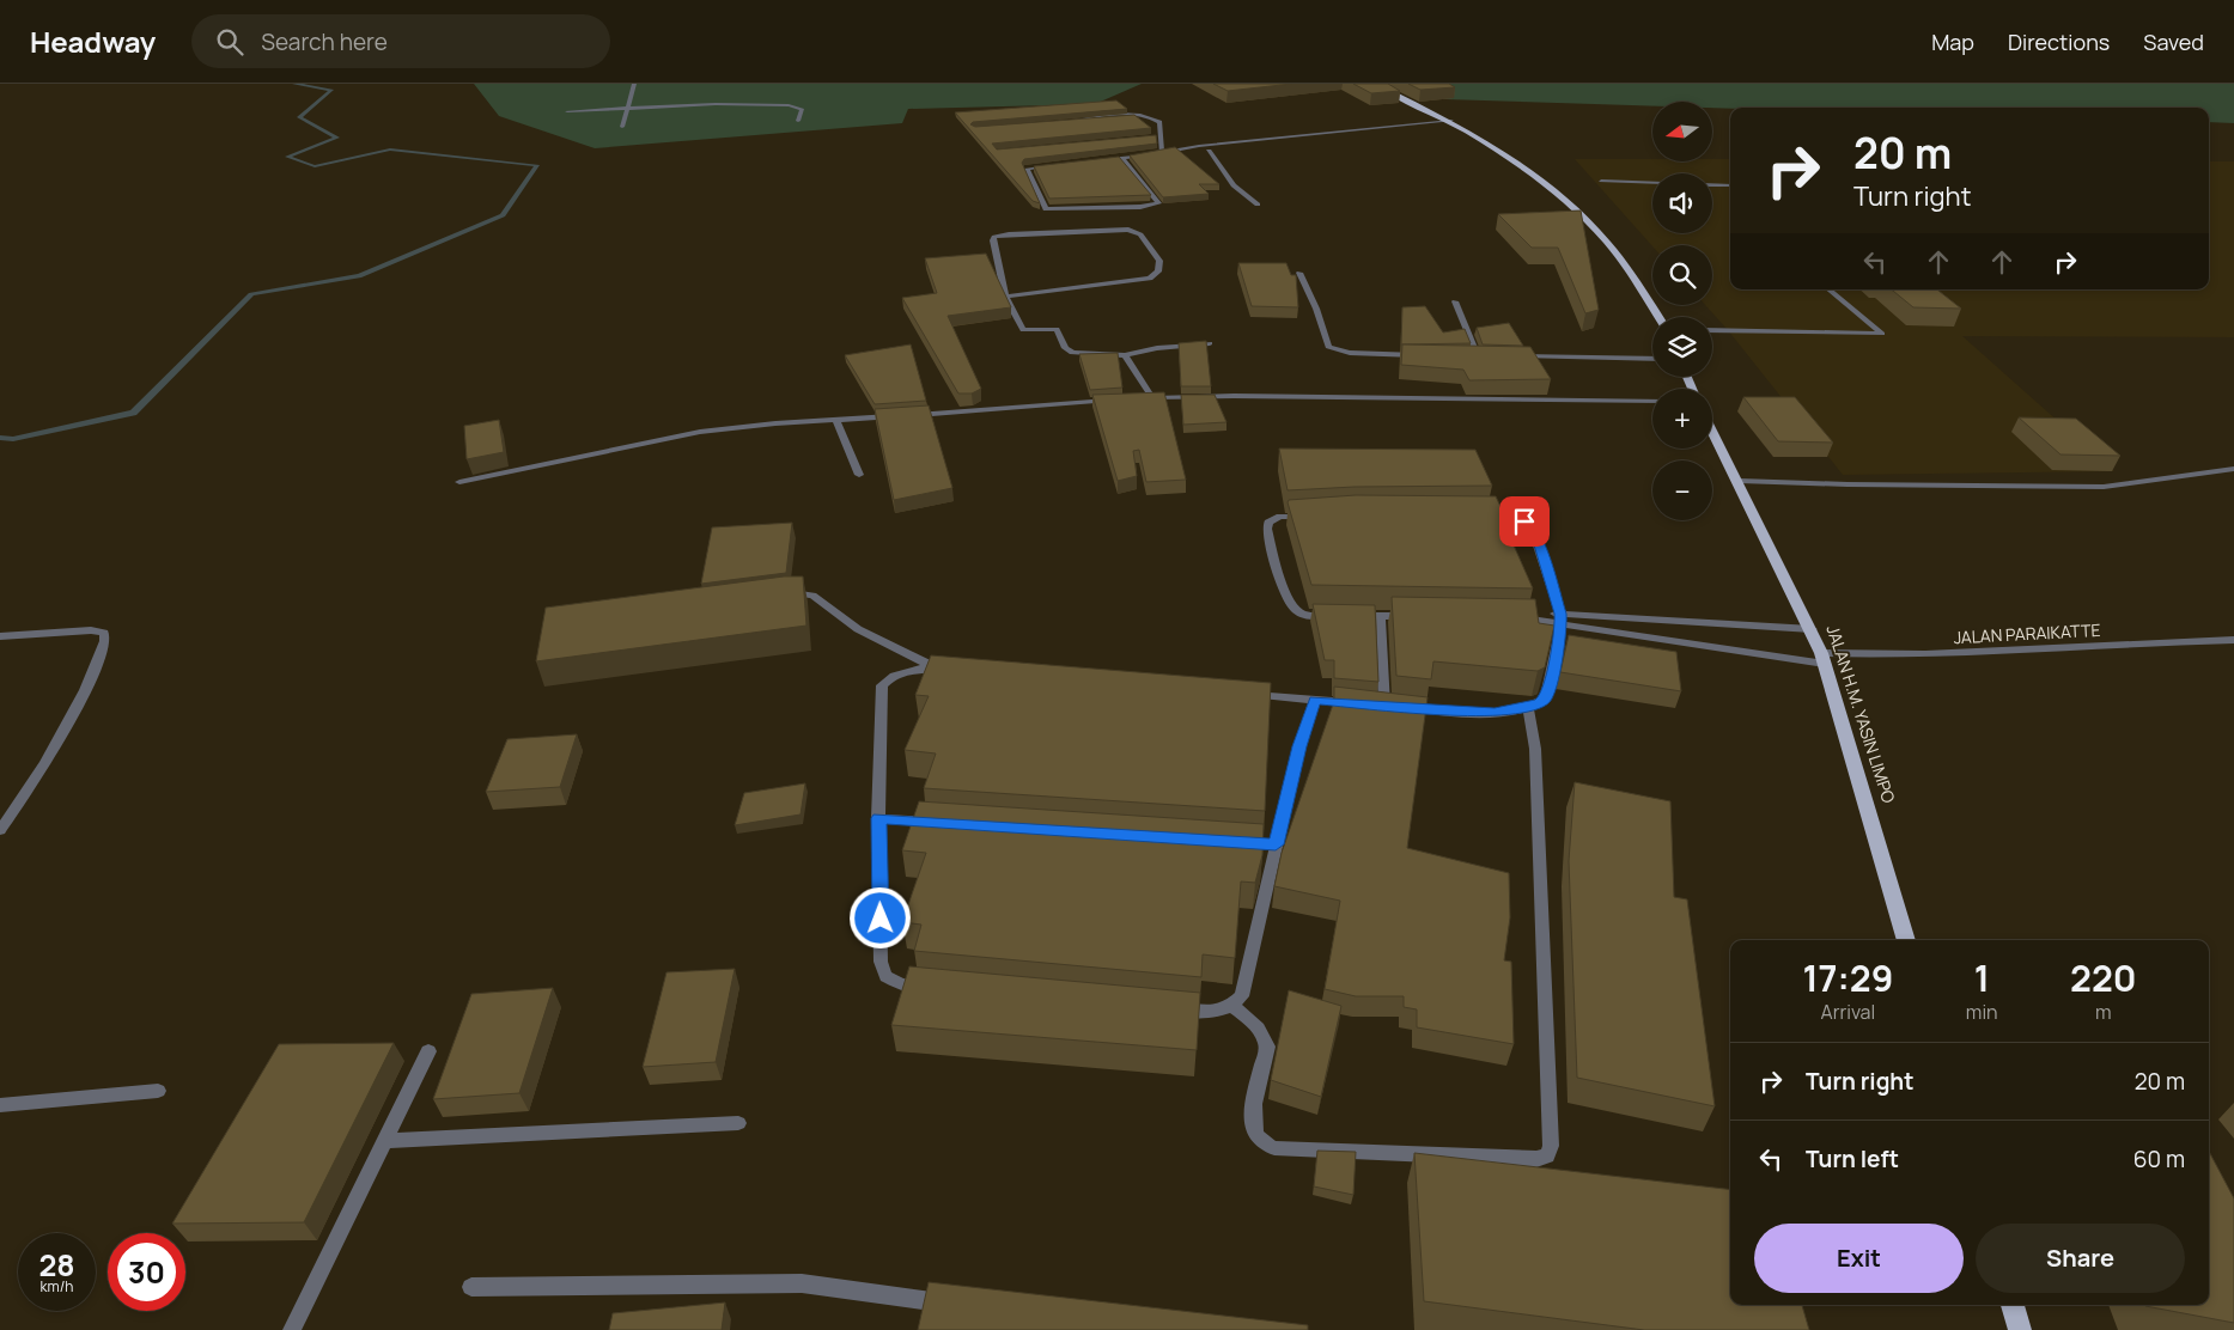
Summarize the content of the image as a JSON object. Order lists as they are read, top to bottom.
{
  "streets": {
    "main road": ["JALAN H.M. YASIN LIMPO"],
    "street": ["JALAN PARAIKATTE"]
  },
  "crossings": [
    ["JALAN PARAIKATTE", "JALAN H.M. YASIN LIMPO"]
  ],
  "north": "left",
  "page": {
    "header": "Headway",
    "search": "Search here",
    "nav": ["Map", "Directions", "Saved"],
    "map_buttons": ["+", "−"],
    "turn": ["20 m", "Turn right"],
    "eta": [
      "17:29",
      "Arrival",
      "1",
      "min",
      "220",
      "m"
    ],
    "list": [
      {
        "name": "Turn right",
        "value": "20 m"
      },
      {
        "name": "Turn left",
        "value": "60 m"
      }
    ],
    "buttons": ["Exit", "Share"],
    "speed": "28 km/h",
    "limit": "30"
  }
}
